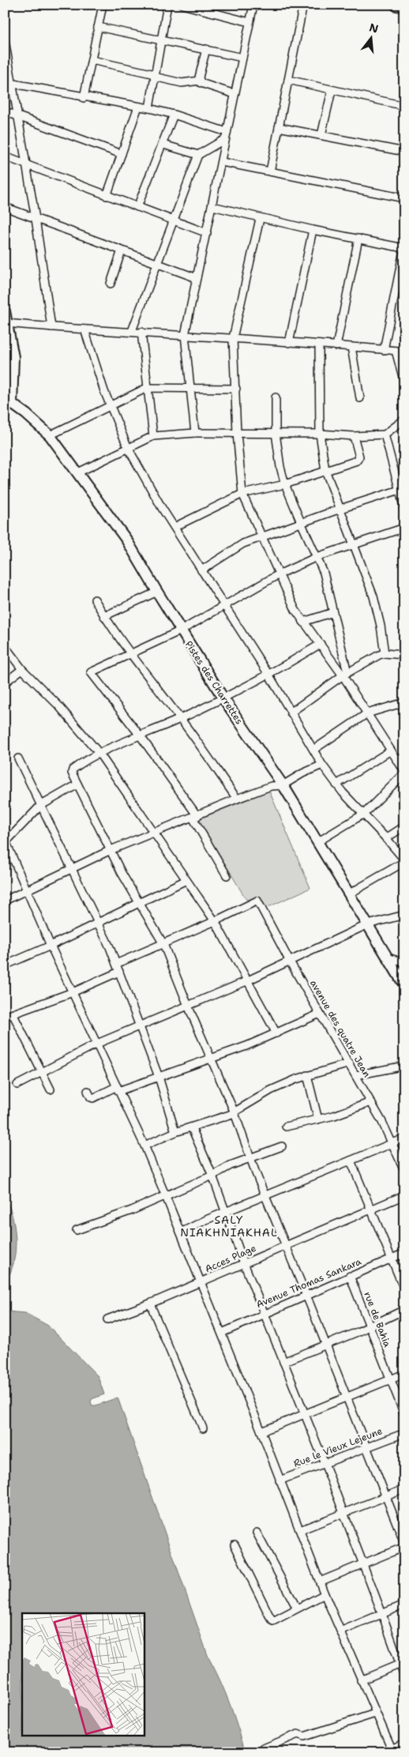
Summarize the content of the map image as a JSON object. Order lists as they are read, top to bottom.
{
  "streets": {
    "main road": ["Pistes des Charrettes"],
    "street": [
      "avenue des quatre Jean",
      "Acces Plage",
      "Avenue Thomas Sankara",
      "rue de Bahia",
      "Rue le Vieux Lejeune"
    ]
  },
  "crossings": [
    ["Avenue Thomas Sankara", "rue de Bahia"]
  ],
  "districts": ["SALY NIAKHNIAKHAL"],
  "north": "top"
}
